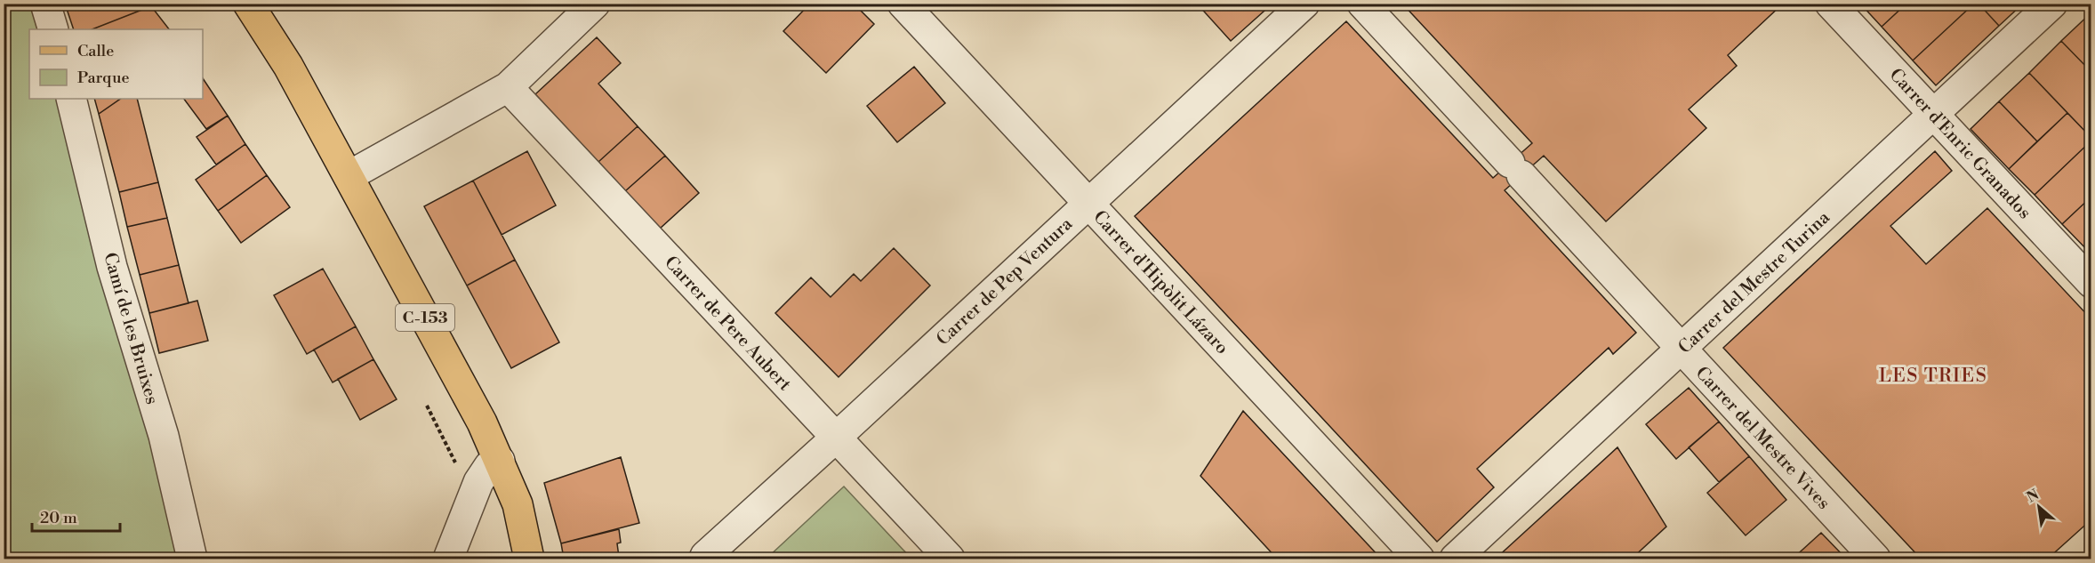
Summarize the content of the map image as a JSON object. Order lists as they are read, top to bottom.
{
  "streets": {
    "main road": ["C-153"],
    "street": [
      "Carrer d'Enric Granados",
      "Carrer de Pep Ventura",
      "Carrer d'Hipòlit Lázaro",
      "Carrer del Mestre Turina",
      "Carrer de Pere Aubert",
      "Camí de les Bruixes",
      "Carrer del Mestre Vives"
    ]
  },
  "crossings": [
    ["Carrer d'Enric Granados", "Carrer del Mestre Turina"],
    ["Carrer de Pep Ventura", "Carrer d'Hipòlit Lázaro"],
    ["Carrer de Pep Ventura", "Carrer de Pere Aubert"],
    ["Carrer del Mestre Turina", "Carrer del Mestre Vives"]
  ],
  "districts": ["LES TRIES"],
  "legend": ["Calle", "Parque"],
  "scale_bar": "20 m",
  "north": "top left"
}
